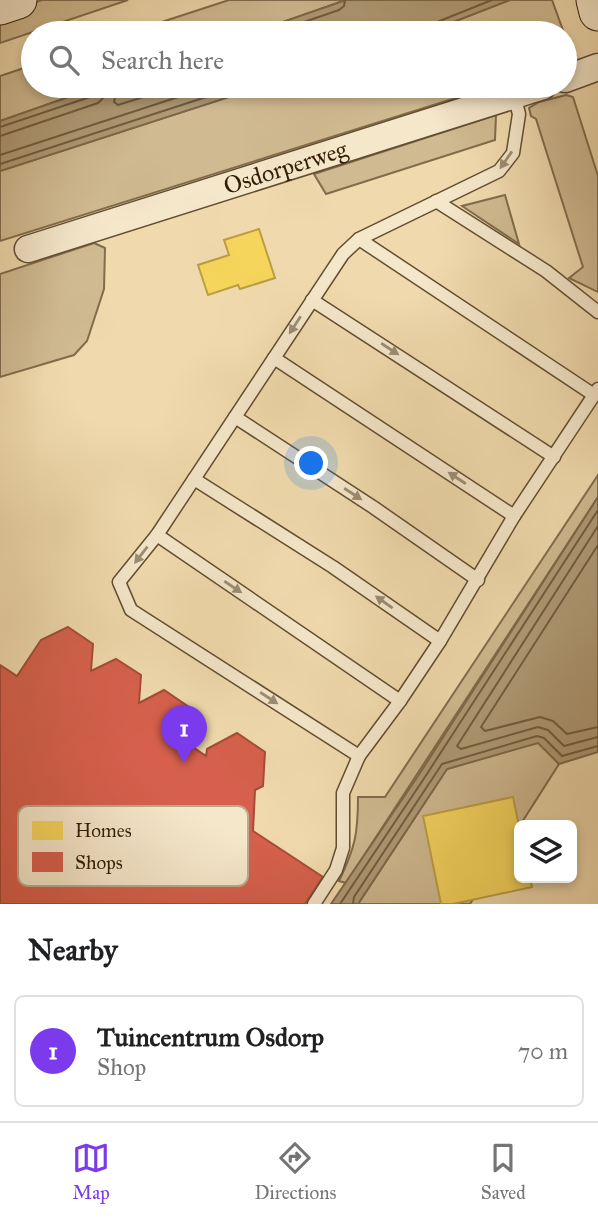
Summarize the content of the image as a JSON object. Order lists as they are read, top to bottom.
{
  "streets": {
    "street": ["Osdorperweg"]
  },
  "legend": ["Homes", "Shops"],
  "page": {
    "search": "Search here",
    "pins": "1",
    "heading": "Nearby",
    "list": [
      {
        "mark": "1",
        "name": "Tuincentrum Osdorp",
        "note": "Shop",
        "value": "70 m"
      }
    ],
    "nav": ["Map", "Directions", "Saved"]
  }
}
